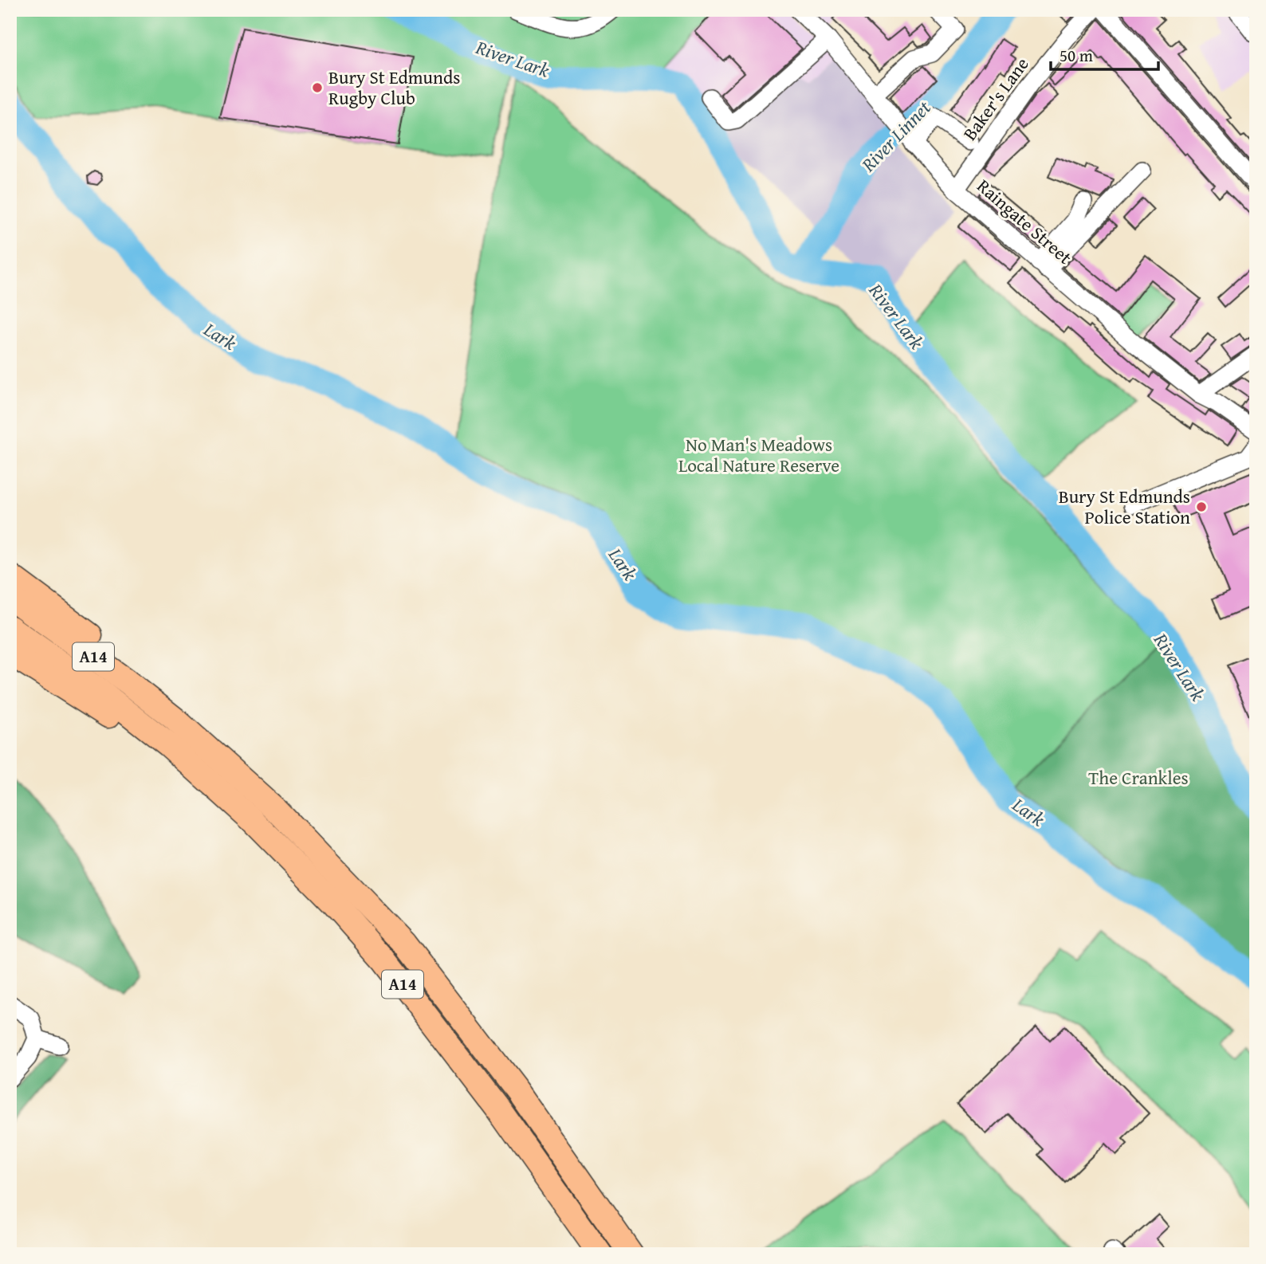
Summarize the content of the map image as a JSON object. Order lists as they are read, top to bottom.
{
  "streets": {
    "highway": ["A14"],
    "street": ["Baker's Lane", "Raingate Street"]
  },
  "crossings": [
    ["Baker's Lane", "Raingate Street"]
  ],
  "water": ["River Lark", "River Linnet", "Lark"],
  "parks": ["No Man's Meadows Local Nature Reserve", "The Crankles"],
  "places": ["Bury St Edmunds Rugby Club", "Bury St Edmunds Police Station"],
  "scale_bar": "50 m"
}
